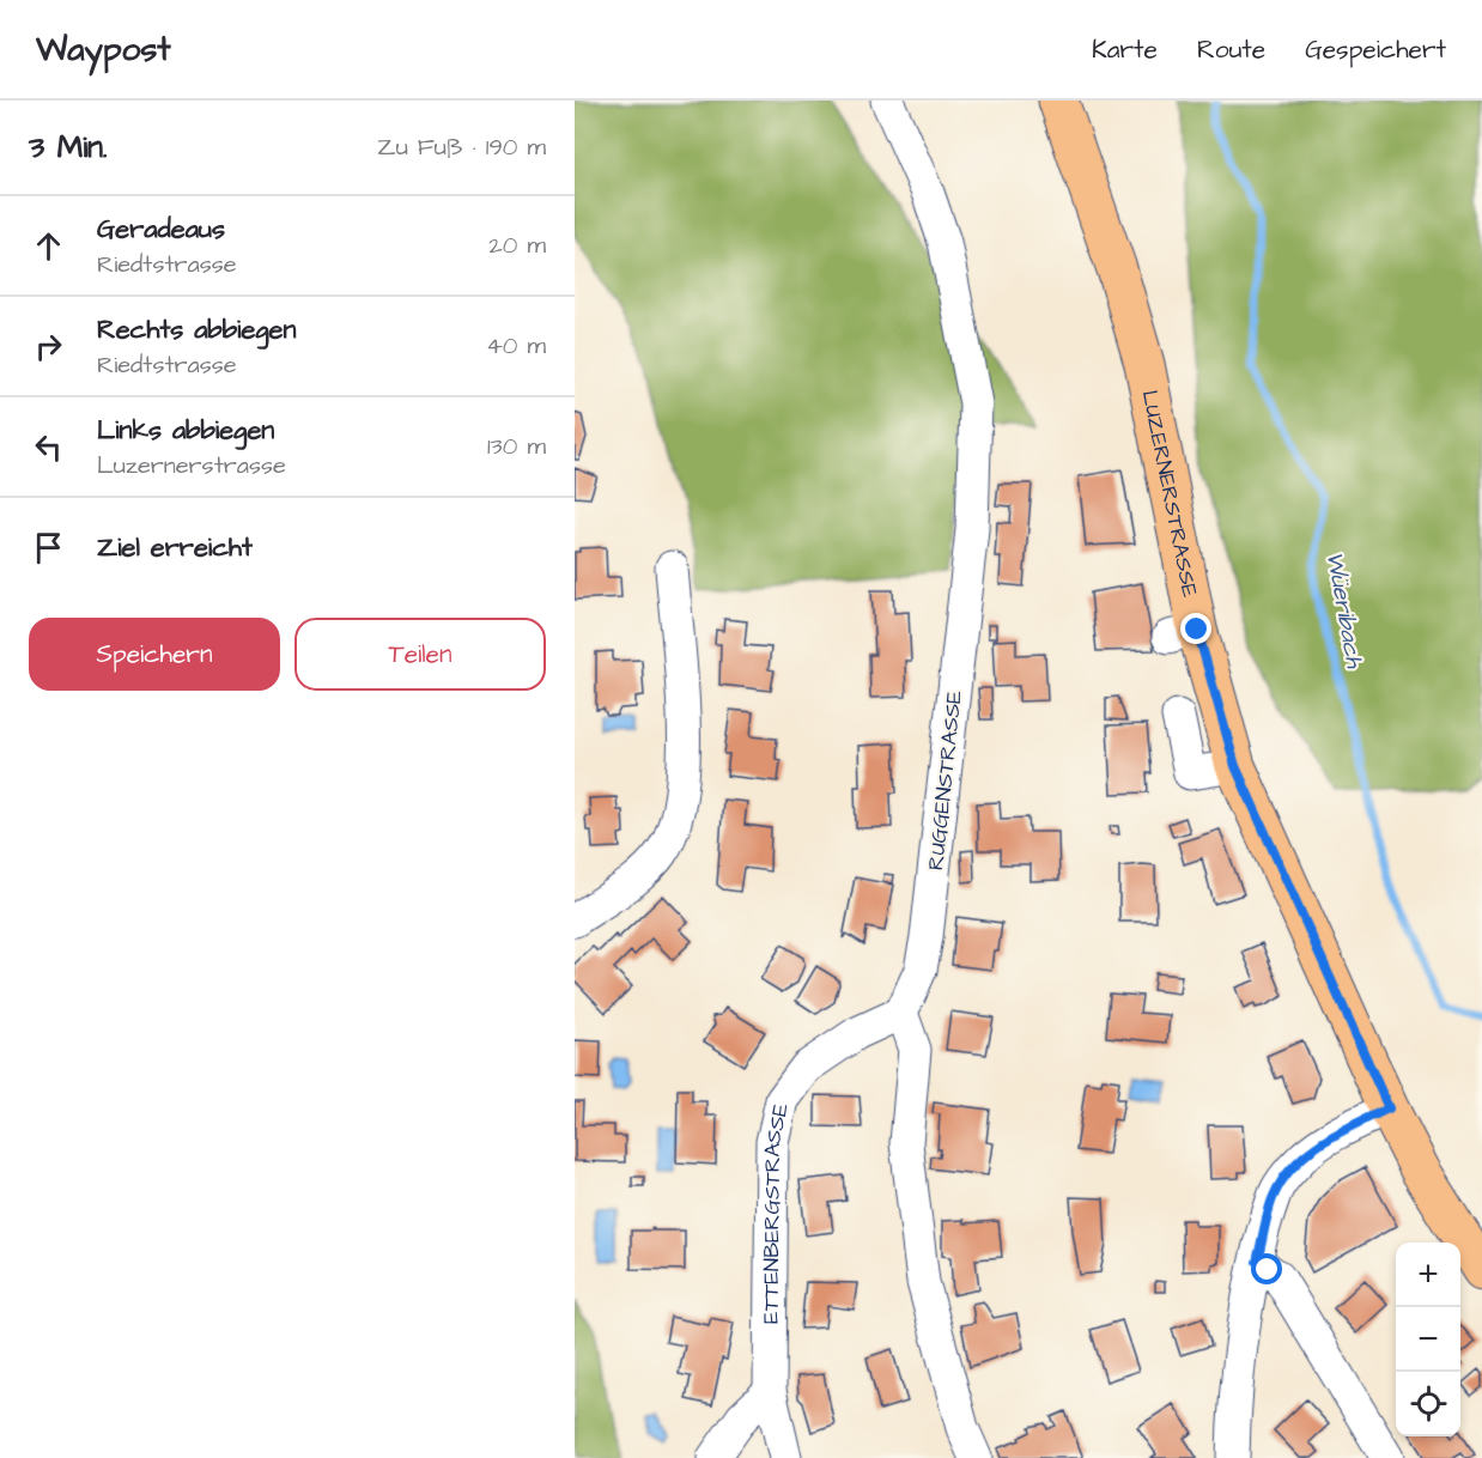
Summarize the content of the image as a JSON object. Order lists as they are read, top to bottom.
{
  "streets": {
    "main road": ["LUZERNERSTRASSE"],
    "street": ["RUGGENSTRASSE", "ETTENBERGSTRASSE"]
  },
  "crossings": [
    ["RUGGENSTRASSE", "ETTENBERGSTRASSE"]
  ],
  "water": ["Wüeribach"],
  "page": {
    "header": "Waypost",
    "nav": ["Karte", "Route", "Gespeichert"],
    "heading": ["3 Min.", "Zu Fuß · 190 m"],
    "list": [
      ["Geradeaus", "Riedtstrasse", "20 m"],
      ["Rechts abbiegen", "Riedtstrasse", "40 m"],
      ["Links abbiegen", "Luzernerstrasse", "130 m"],
      "Ziel erreicht"
    ],
    "buttons": ["Speichern", "Teilen"],
    "map_buttons": ["+", "−"]
  }
}
